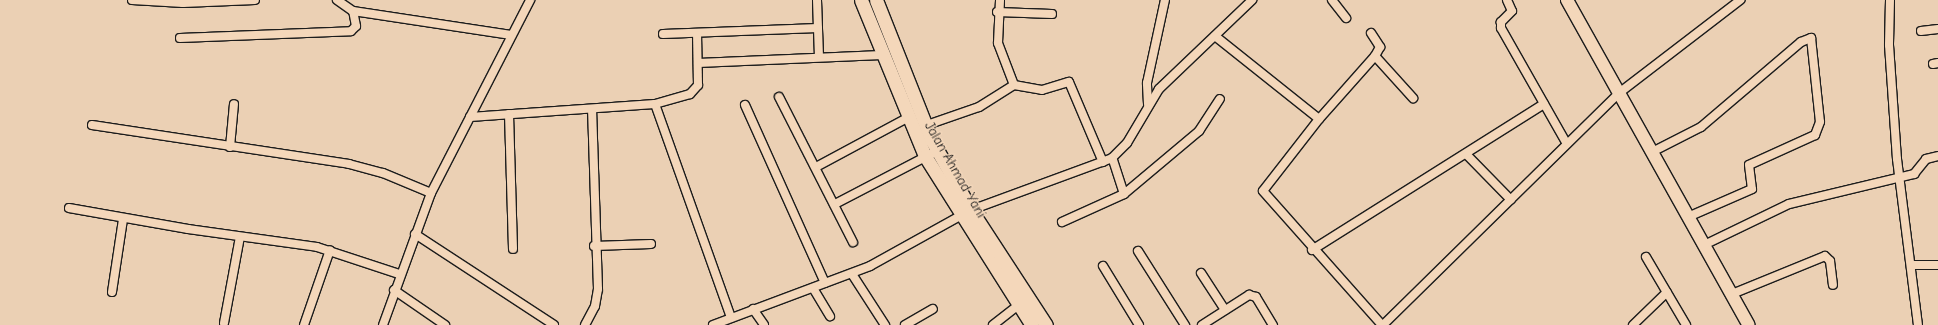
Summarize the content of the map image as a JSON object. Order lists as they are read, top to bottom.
{
  "streets": {
    "main road": ["Jalan Ahmad Yani"]
  }
}
